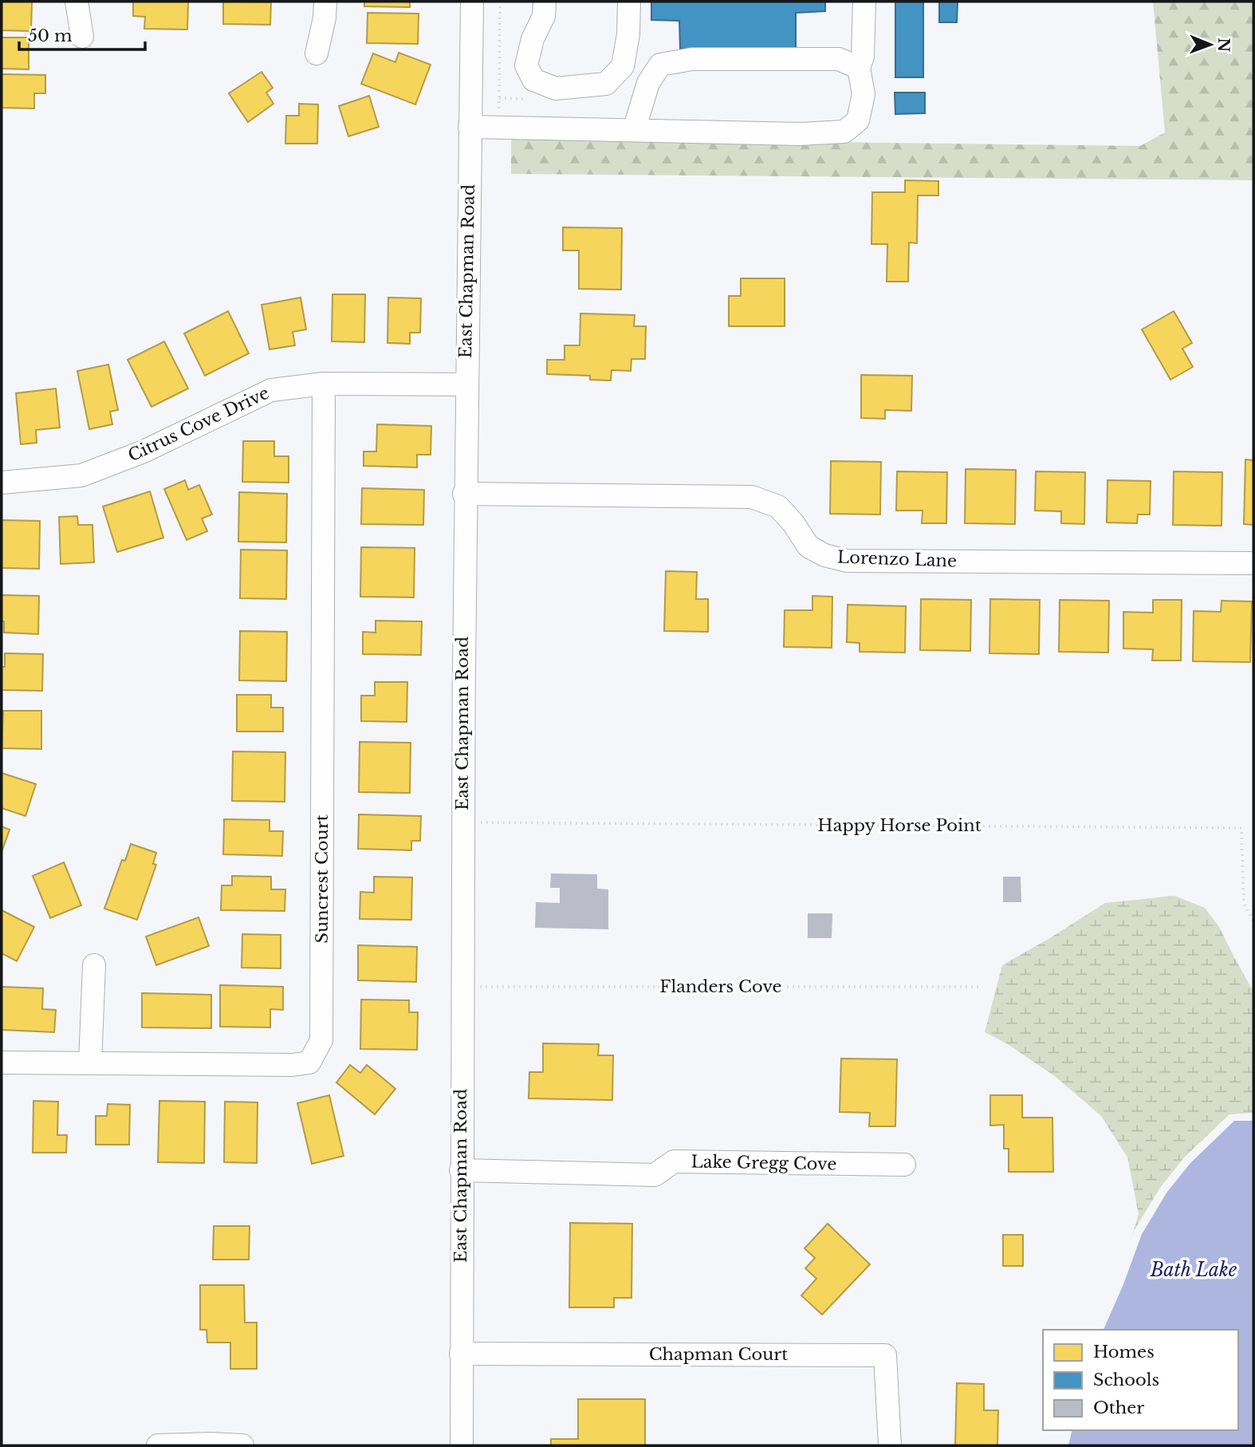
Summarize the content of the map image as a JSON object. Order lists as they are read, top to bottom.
{
  "streets": {
    "street": [
      "East Chapman Road",
      "Citrus Cove Drive",
      "Lorenzo Lane",
      "Suncrest Court",
      "Lake Gregg Cove",
      "Chapman Court"
    ],
    "path": ["Happy Horse Point", "Flanders Cove"]
  },
  "crossings": [
    ["East Chapman Road", "Citrus Cove Drive"],
    ["East Chapman Road", "Lorenzo Lane"],
    ["East Chapman Road", "Happy Horse Point"],
    ["East Chapman Road", "Flanders Cove"],
    ["East Chapman Road", "Lake Gregg Cove"],
    ["East Chapman Road", "Chapman Court"],
    ["Citrus Cove Drive", "Suncrest Court"]
  ],
  "water": ["Bath Lake"],
  "legend": ["Homes", "Schools", "Other"],
  "scale_bar": "50 m",
  "north": "right"
}
